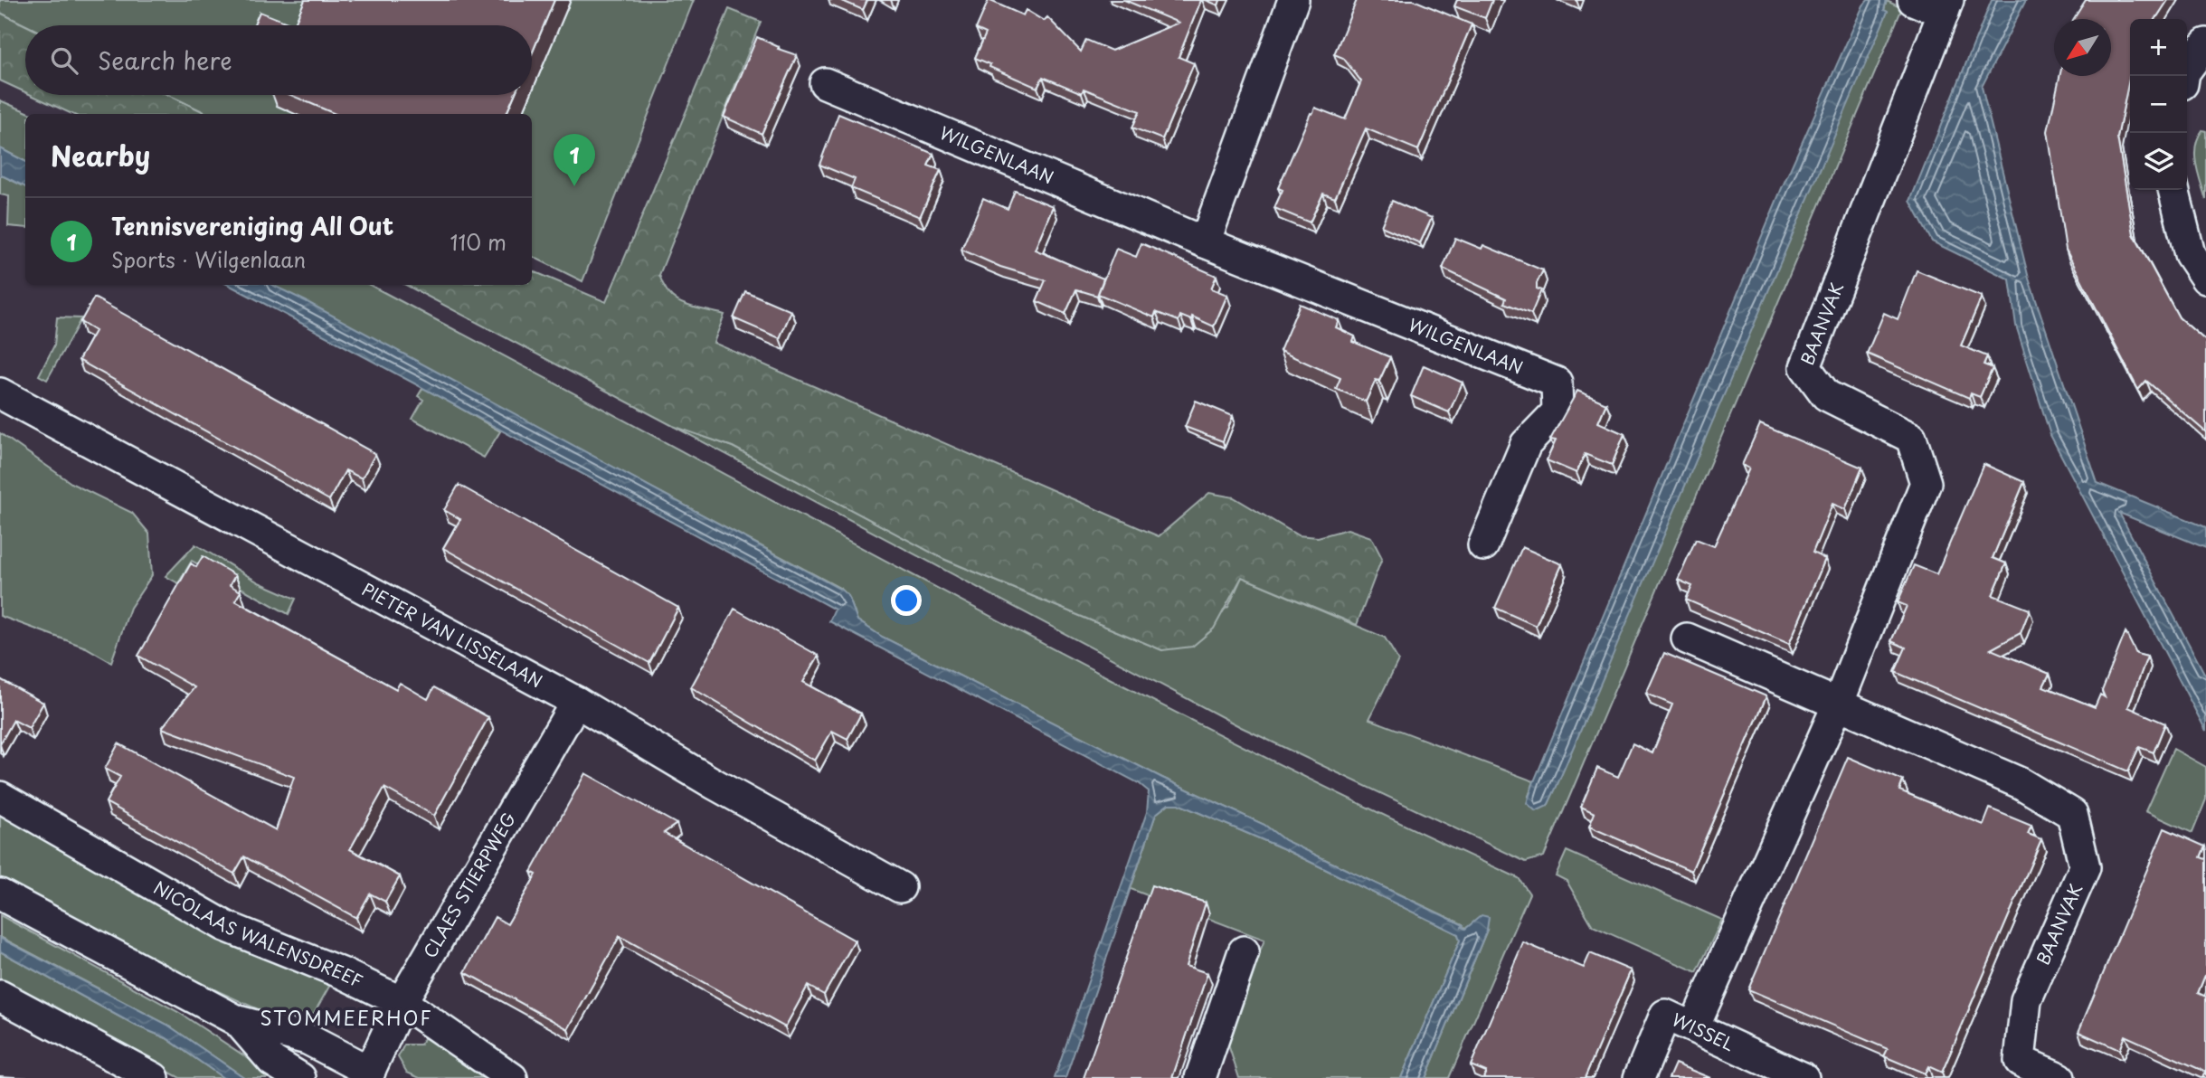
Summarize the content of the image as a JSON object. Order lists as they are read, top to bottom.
{
  "streets": {
    "street": [
      "WILGENLAAN",
      "BAANVAK",
      "PIETER VAN LISSELAAN",
      "CLAES STIERPWEG",
      "NICOLAAS WALENSDREEF",
      "WISSEL"
    ]
  },
  "crossings": [
    ["BAANVAK", "WISSEL"],
    ["PIETER VAN LISSELAAN", "CLAES STIERPWEG"],
    ["CLAES STIERPWEG", "NICOLAAS WALENSDREEF"]
  ],
  "districts": ["STOMMEERHOF"],
  "north": "bottom left",
  "page": {
    "map_buttons": ["+", "−"],
    "search": "Search here",
    "heading": "Nearby",
    "pins": "1",
    "list": [
      {
        "mark": "1",
        "name": "Tennisvereniging All Out",
        "note": "Sports · Wilgenlaan",
        "value": "110 m"
      }
    ]
  }
}
